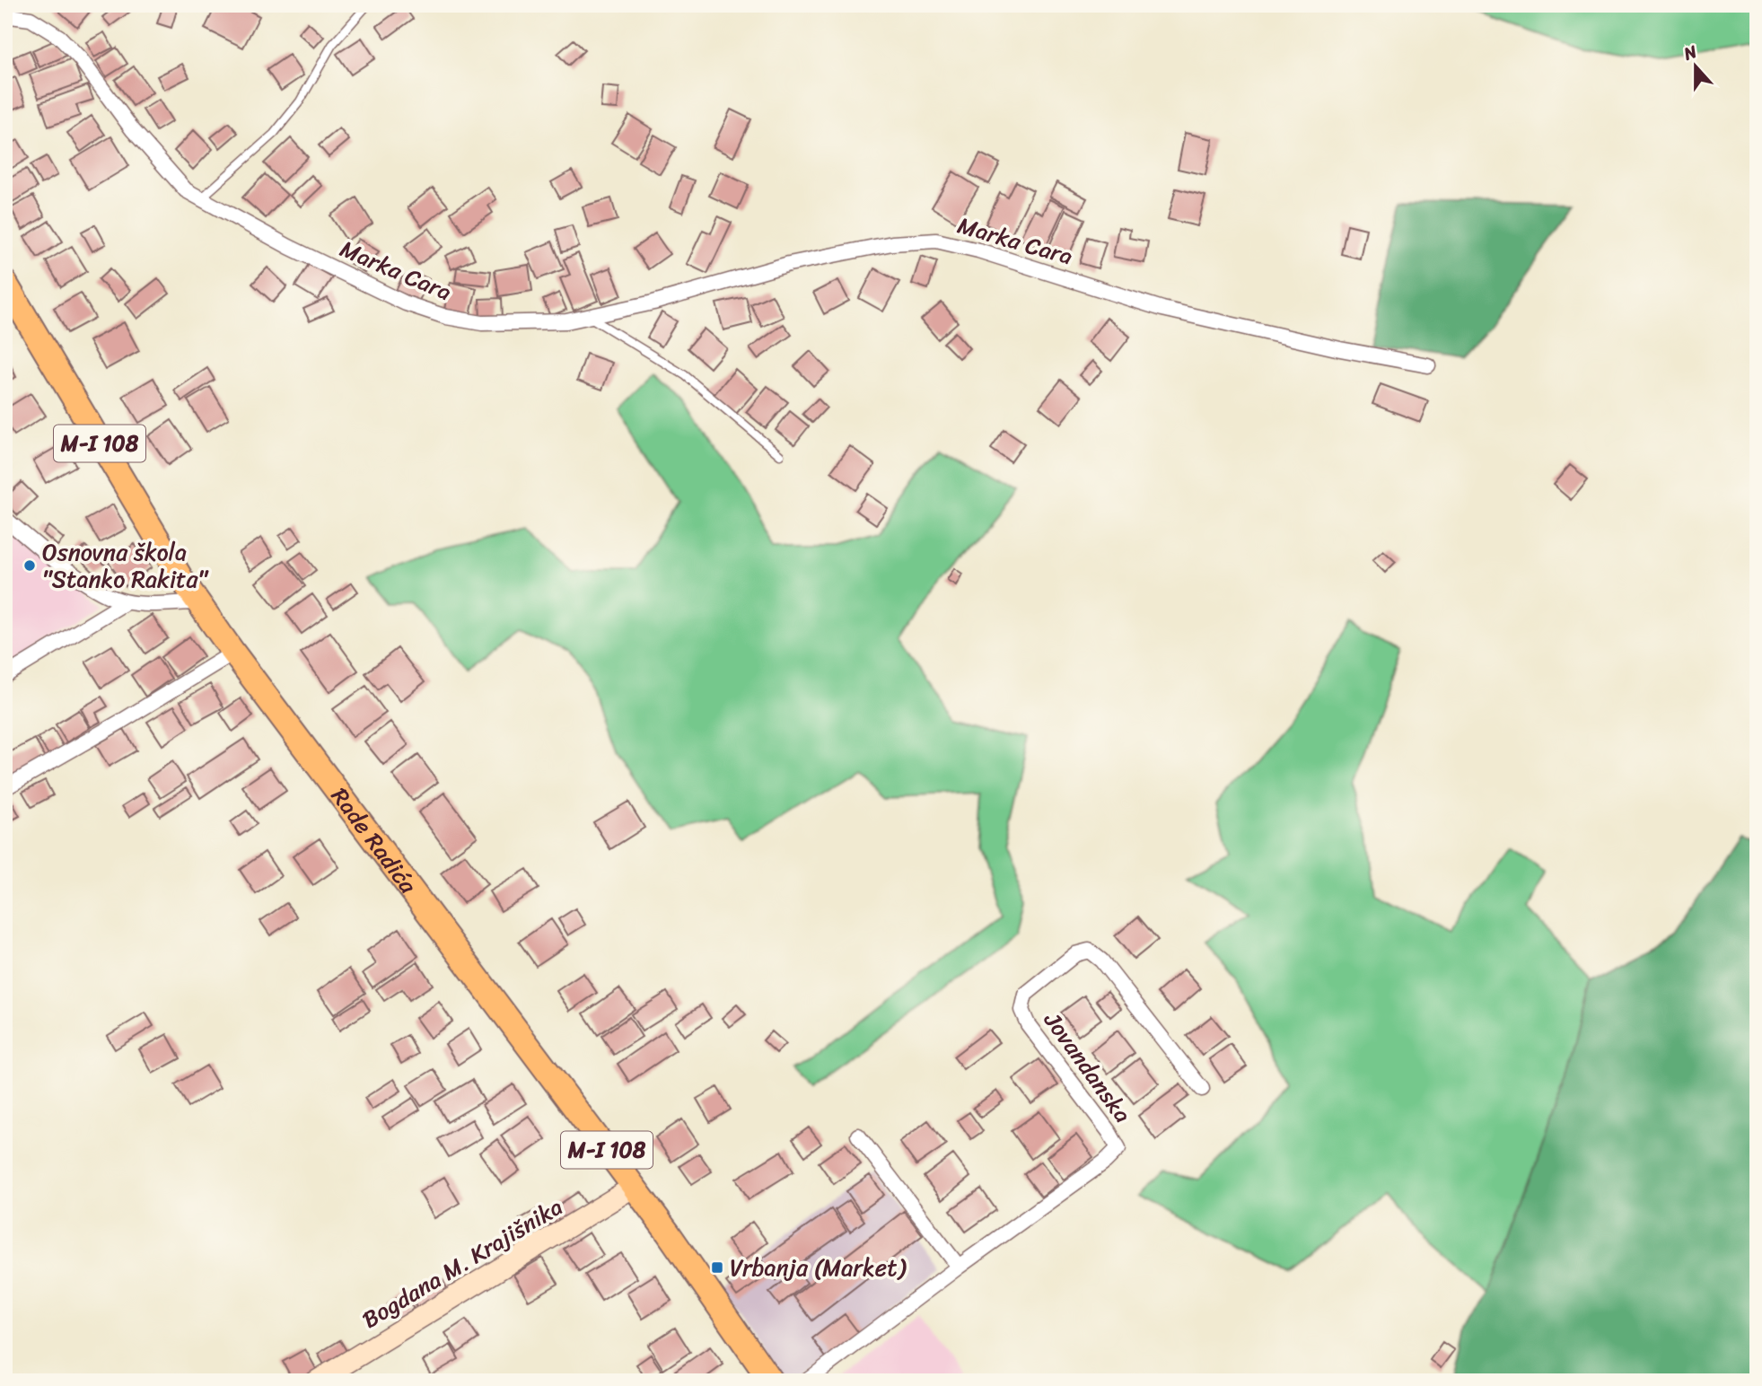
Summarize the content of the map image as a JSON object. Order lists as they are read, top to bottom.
{
  "streets": {
    "main road": ["M-I 108", "Rade Radića"],
    "street": ["Marka Cara", "Jovandanska", "Bogdana M. Krajišnika"]
  },
  "crossings": [
    ["Rade Radića", "Bogdana M. Krajišnika"]
  ],
  "places": {
    "other": ["Osnovna škola \"Stanko Rakita\""],
    "transit": ["Vrbanja (Market)"]
  },
  "north": "top"
}
